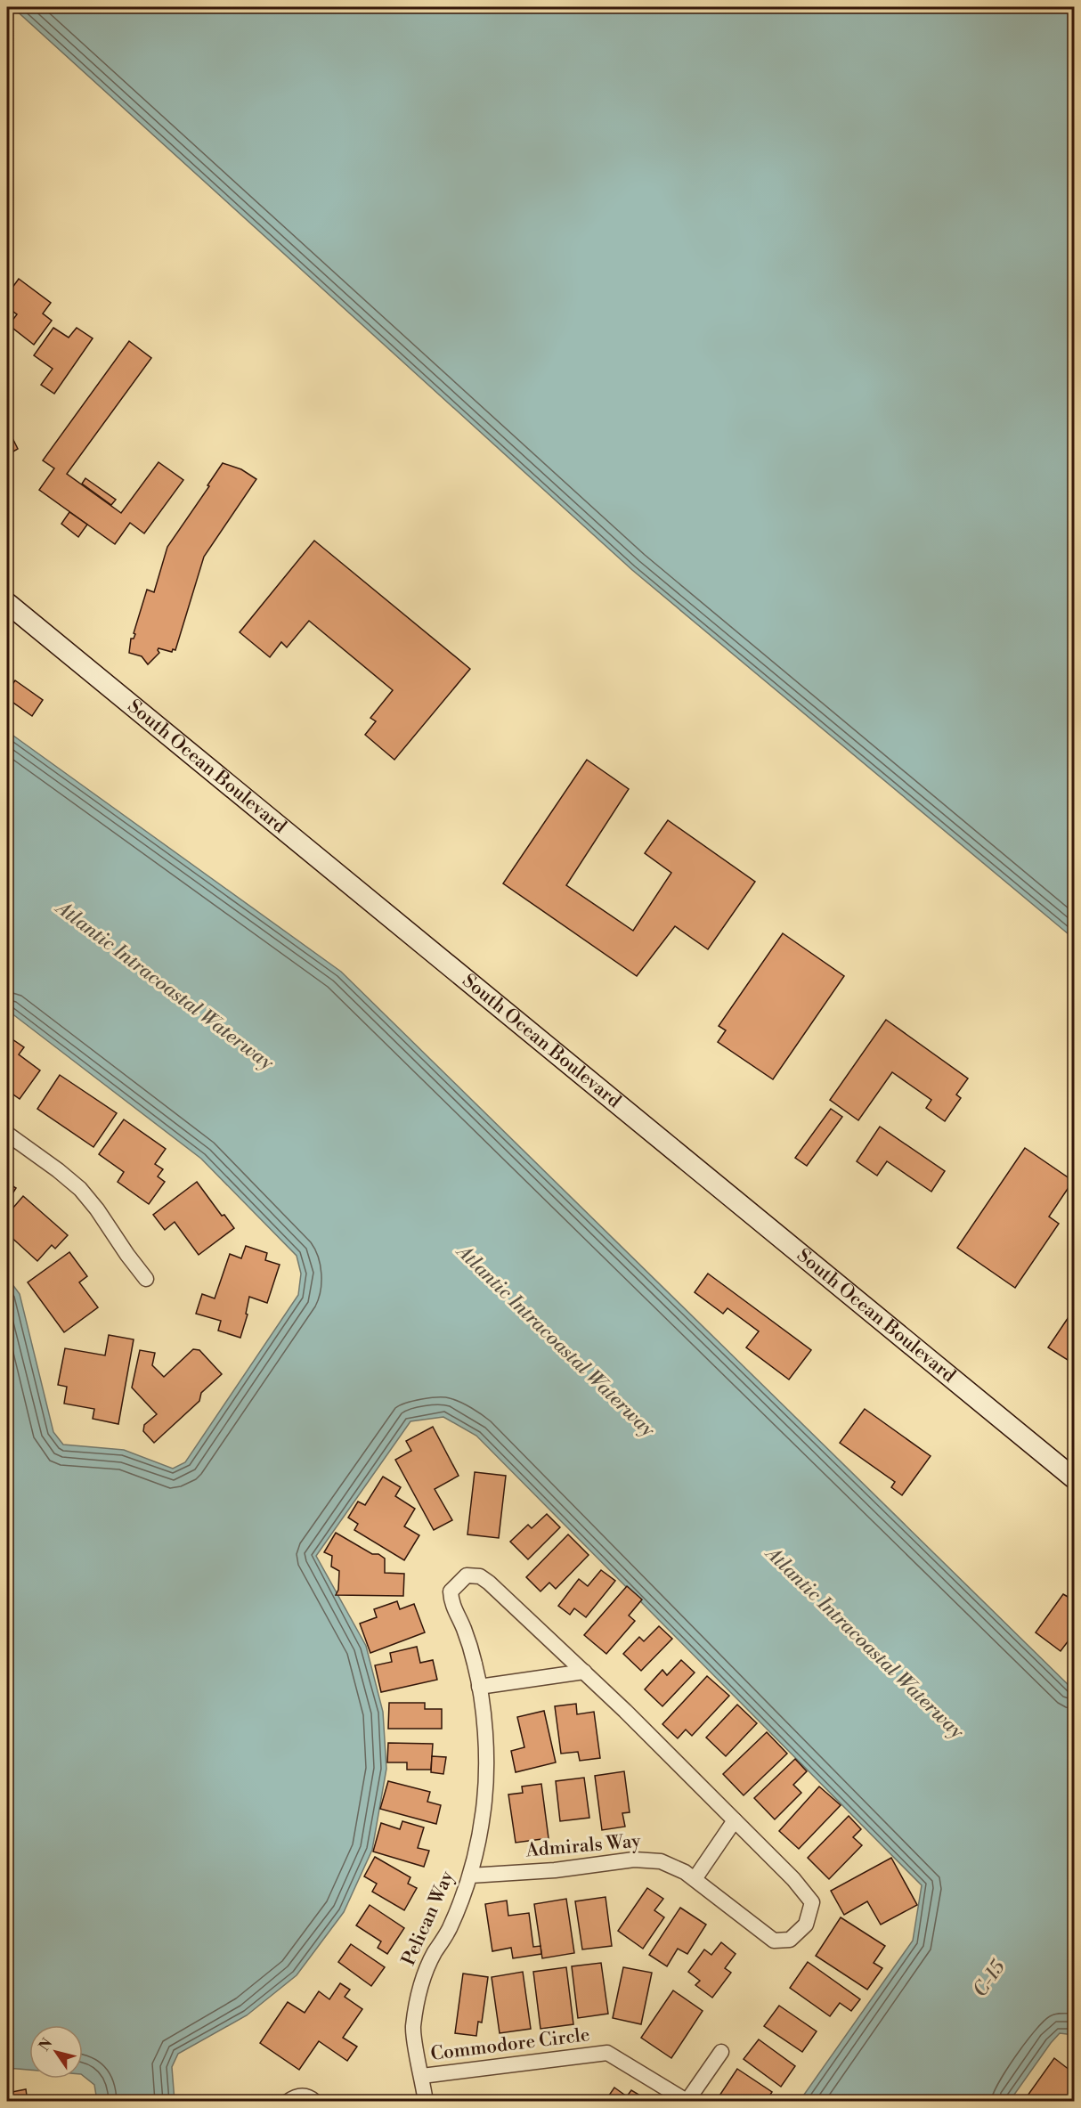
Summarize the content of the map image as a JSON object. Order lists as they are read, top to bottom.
{
  "streets": {
    "main road": ["South Ocean Boulevard"],
    "street": ["Admirals Way", "Pelican Way", "Commodore Circle"]
  },
  "crossings": [
    ["Admirals Way", "Pelican Way"],
    ["Pelican Way", "Commodore Circle"]
  ],
  "water": ["Atlantic Intracoastal Waterway", "C-15"],
  "north": "top left"
}
